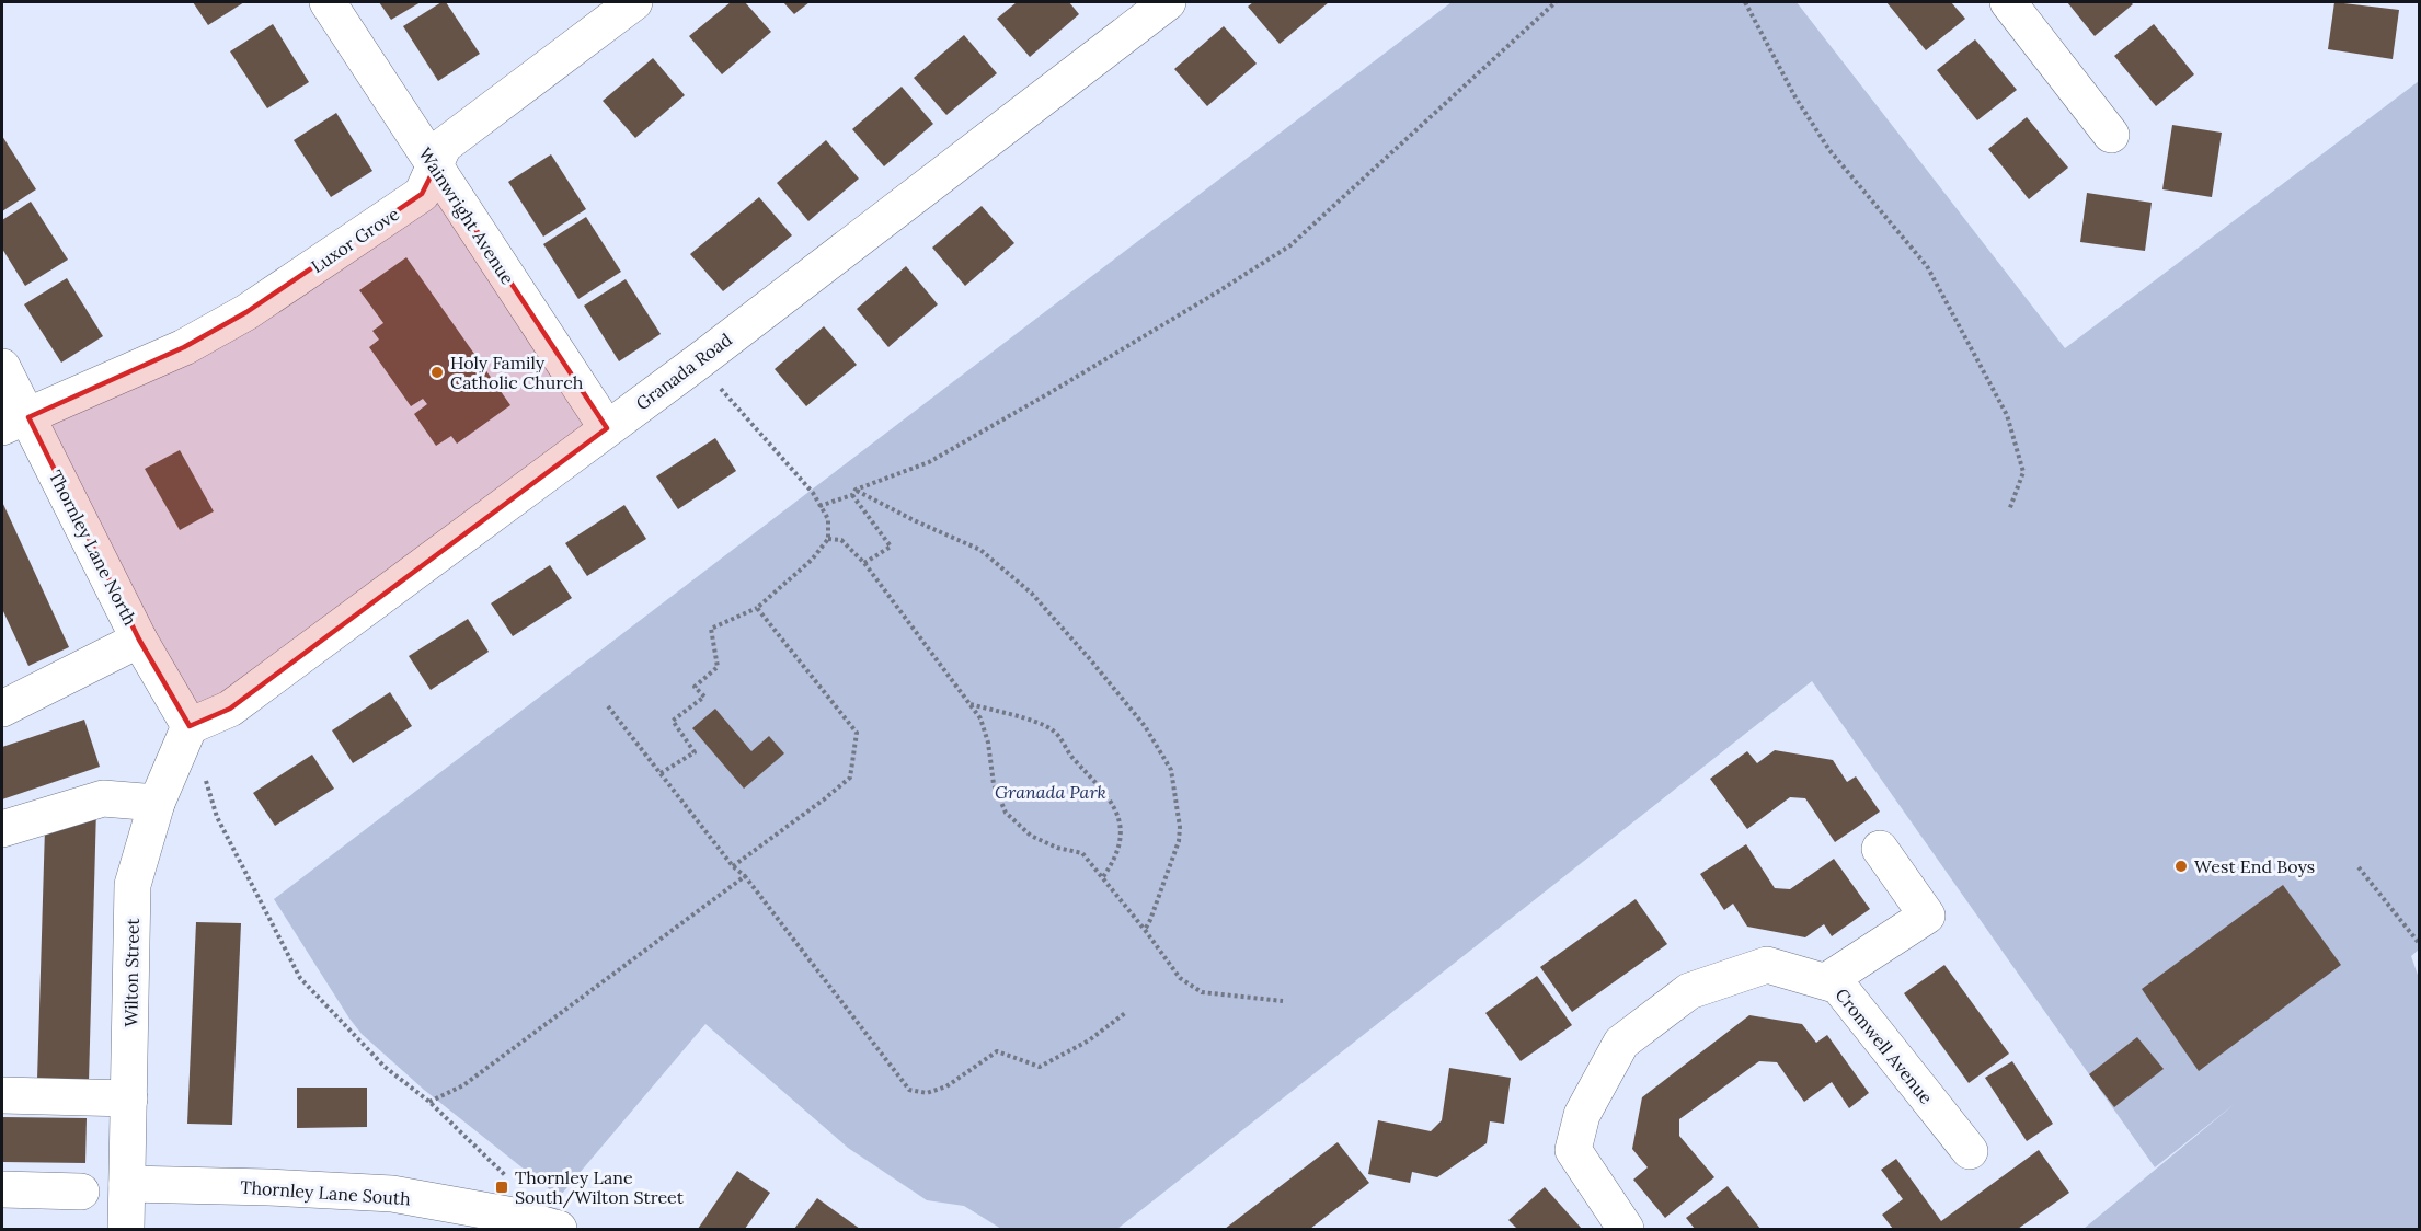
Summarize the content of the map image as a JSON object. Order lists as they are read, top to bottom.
{
  "streets": {
    "street": [
      "Wainwright Avenue",
      "Luxor Grove",
      "Granada Road",
      "Thornley Lane North",
      "Wilton Street",
      "Cromwell Avenue",
      "Thornley Lane South"
    ]
  },
  "crossings": [
    ["Wainwright Avenue", "Luxor Grove"],
    ["Wainwright Avenue", "Granada Road"],
    ["Luxor Grove", "Thornley Lane North"],
    ["Granada Road", "Thornley Lane North"],
    ["Granada Road", "Wilton Street"],
    ["Thornley Lane North", "Wilton Street"],
    ["Wilton Street", "Thornley Lane South"]
  ],
  "parks": ["Granada Park"],
  "places": {
    "other": ["Holy Family Catholic Church", "West End Boys"],
    "transit": ["Thornley Lane South/Wilton Street"]
  }
}
